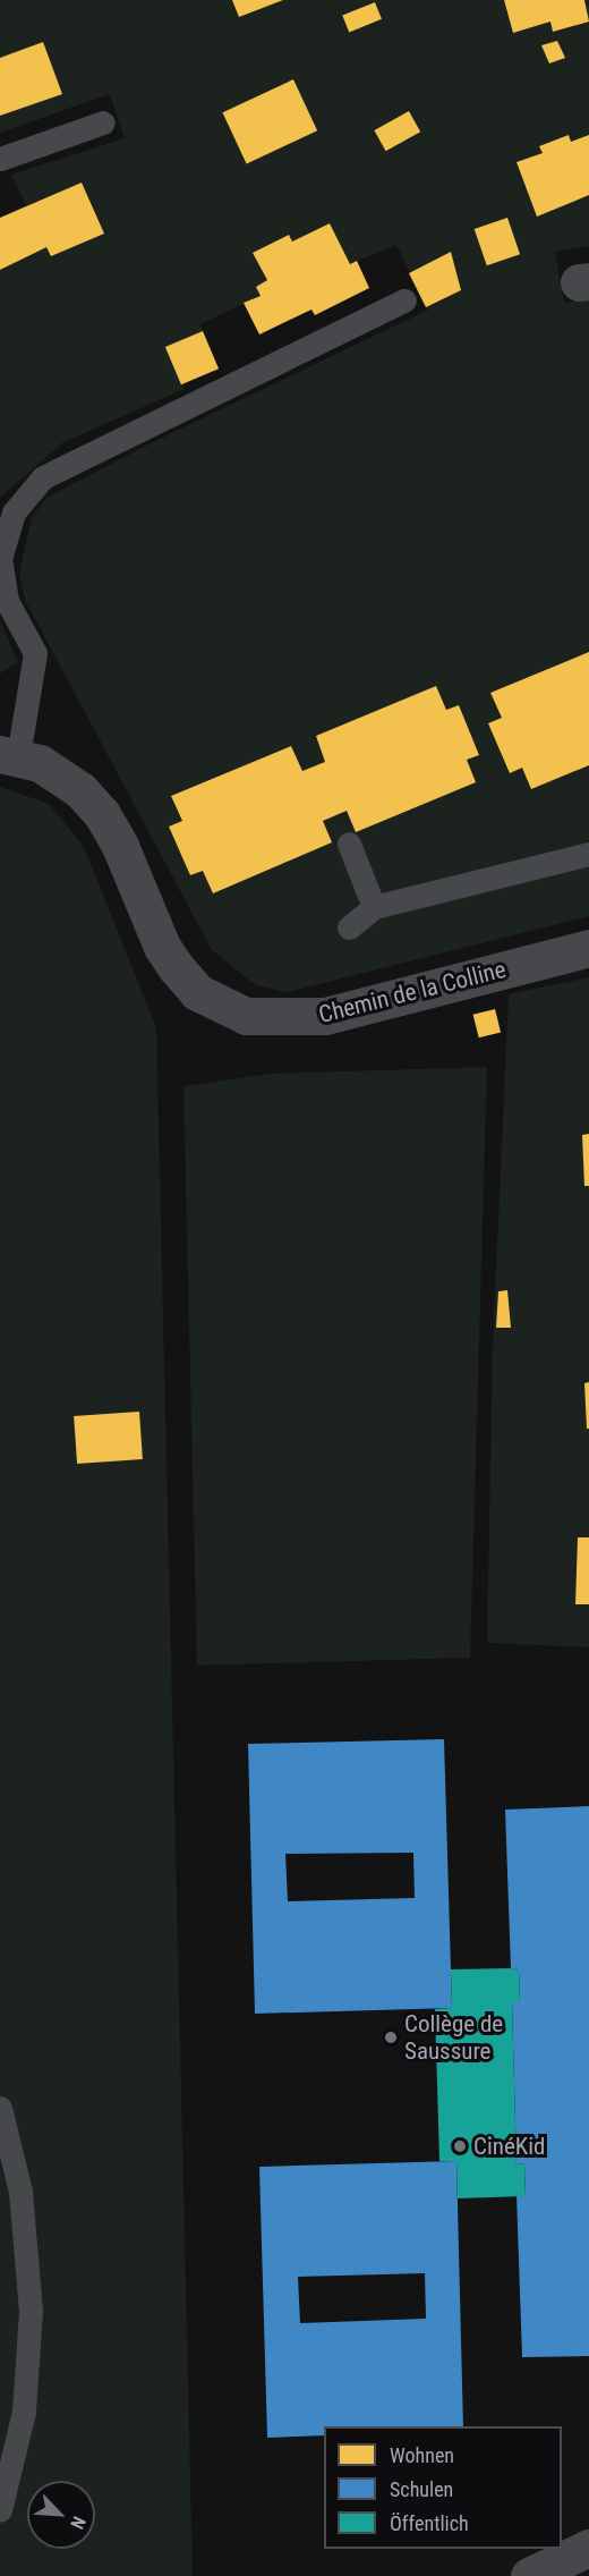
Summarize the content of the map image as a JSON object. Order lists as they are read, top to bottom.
{
  "streets": {
    "street": ["Chemin de la Colline"]
  },
  "places": ["Collège de Saussure", "CinéKid"],
  "legend": ["Wohnen", "Schulen", "Öffentlich"],
  "north": "bottom right"
}
